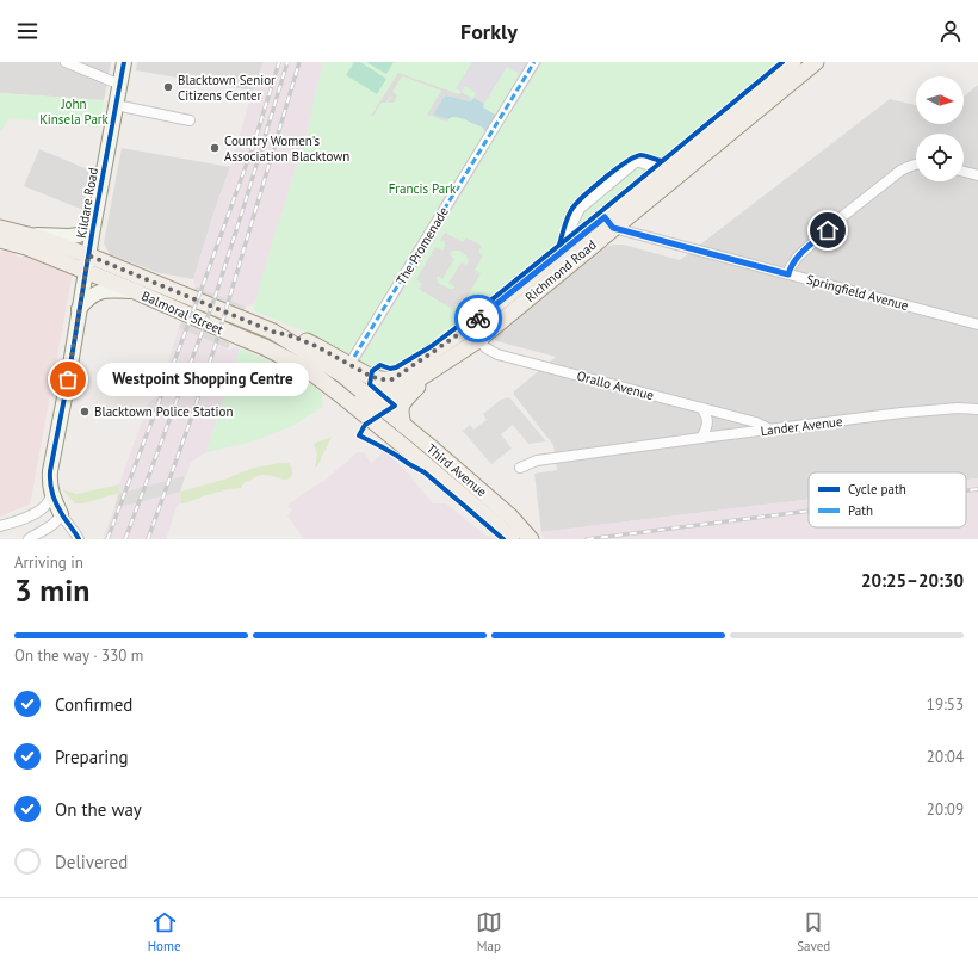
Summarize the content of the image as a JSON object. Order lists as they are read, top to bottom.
{
  "streets": {
    "main road": ["Richmond Road", "Balmoral Street", "Third Avenue"],
    "street": [
      "Kildare Road",
      "The Promenade",
      "Springfield Avenue",
      "Orallo Avenue",
      "Lander Avenue"
    ]
  },
  "crossings": [
    ["Kildare Road", "Balmoral Street"],
    ["Richmond Road", "Springfield Avenue"],
    ["Richmond Road", "Balmoral Street"],
    ["Richmond Road", "Orallo Avenue"],
    ["Richmond Road", "Third Avenue"],
    ["Balmoral Street", "Third Avenue"],
    ["Orallo Avenue", "Lander Avenue"]
  ],
  "parks": ["John Kinsela Park", "Francis Park"],
  "places": [
    "Blacktown Senior Citizens Center",
    "Country Women's Association Blacktown",
    "Westpoint Shopping Centre",
    "Blacktown Police Station"
  ],
  "legend": ["Cycle path", "Path"],
  "north": "right",
  "page": {
    "header": "Forkly",
    "bubble": "Westpoint Shopping Centre",
    "heading": ["3 min", "Arriving in", "20:25–20:30"],
    "bar": "On the way · 330 m",
    "list": [
      ["Confirmed", "19:53"],
      ["Preparing", "20:04"],
      ["On the way", "20:09"],
      "Delivered"
    ],
    "tabs": ["Home", "Map", "Saved"]
  }
}
